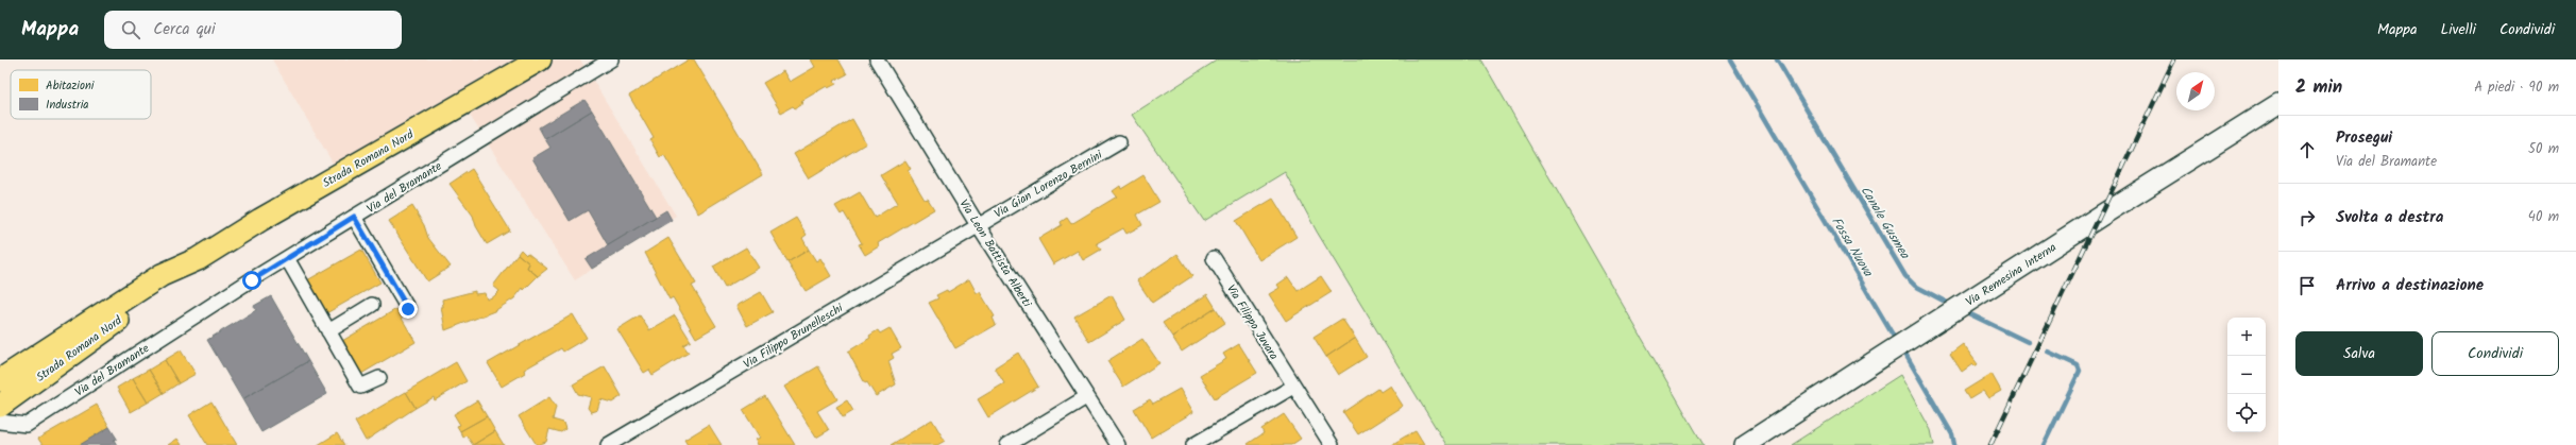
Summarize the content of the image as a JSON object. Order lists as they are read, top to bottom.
{
  "streets": {
    "main road": ["Strada Romana Nord"],
    "street": [
      "Via Gian Lorenzo Bernini",
      "Via del Bramante",
      "Via Leon Battista Alberti",
      "Via Remesina Interna",
      "Via Filippo Juvara",
      "Via Filippo Brunelleschi"
    ]
  },
  "crossings": [
    ["Via Gian Lorenzo Bernini", "Via Leon Battista Alberti"],
    ["Via Gian Lorenzo Bernini", "Via Filippo Brunelleschi"],
    ["Via Leon Battista Alberti", "Via Filippo Brunelleschi"]
  ],
  "water": ["Canale Gusmea", "Fossa Nuova"],
  "legend": ["Abitazioni", "Industria"],
  "north": "top right",
  "page": {
    "header": "Mappa",
    "search": "Cerca qui",
    "nav": ["Mappa", "Livelli", "Condividi"],
    "heading": ["2 min", "A piedi · 90 m"],
    "list": [
      ["Prosegui", "Via del Bramante", "50 m"],
      ["Svolta a destra", "40 m"],
      "Arrivo a destinazione"
    ],
    "map_buttons": ["+", "−"],
    "buttons": ["Salva", "Condividi"]
  }
}
